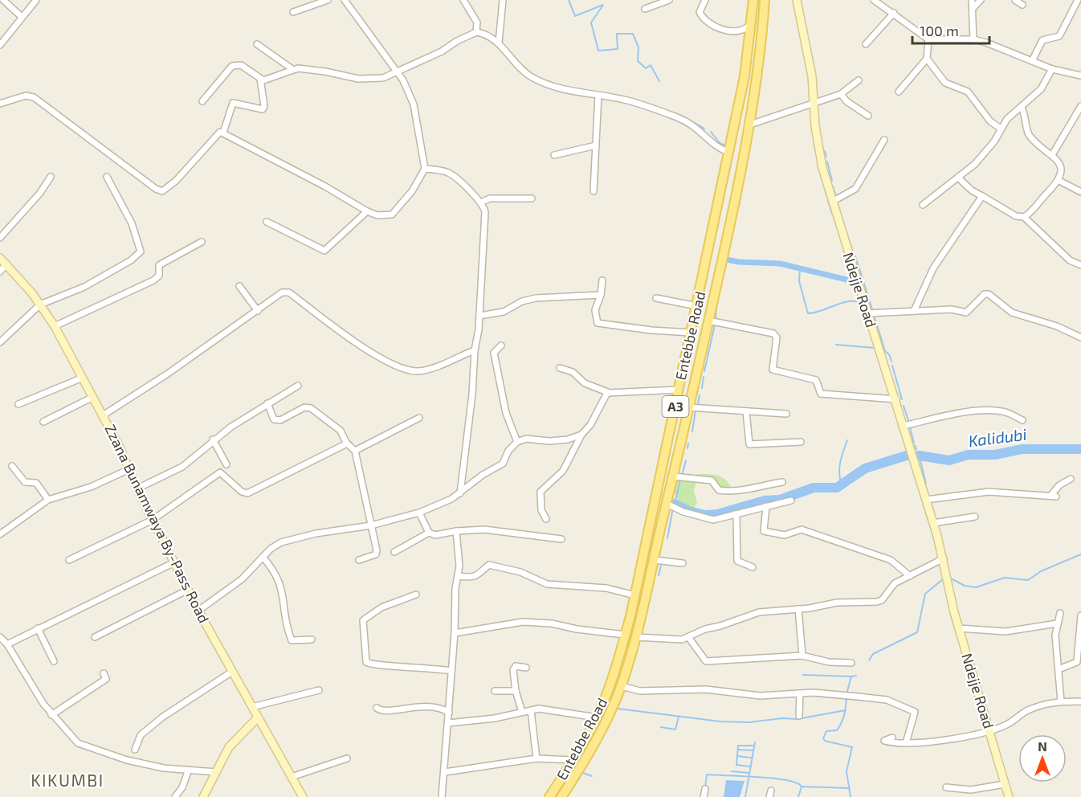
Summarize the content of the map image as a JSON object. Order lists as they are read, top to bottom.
{
  "streets": {
    "main road": ["Entebbe Road", "A3"],
    "street": ["Ndejje Road", "Zzana Bunamwaya By-Pass Road"]
  },
  "districts": ["KIKUMBI"],
  "water": ["Kalidubi"],
  "scale_bar": "100 m",
  "north": "top"
}
